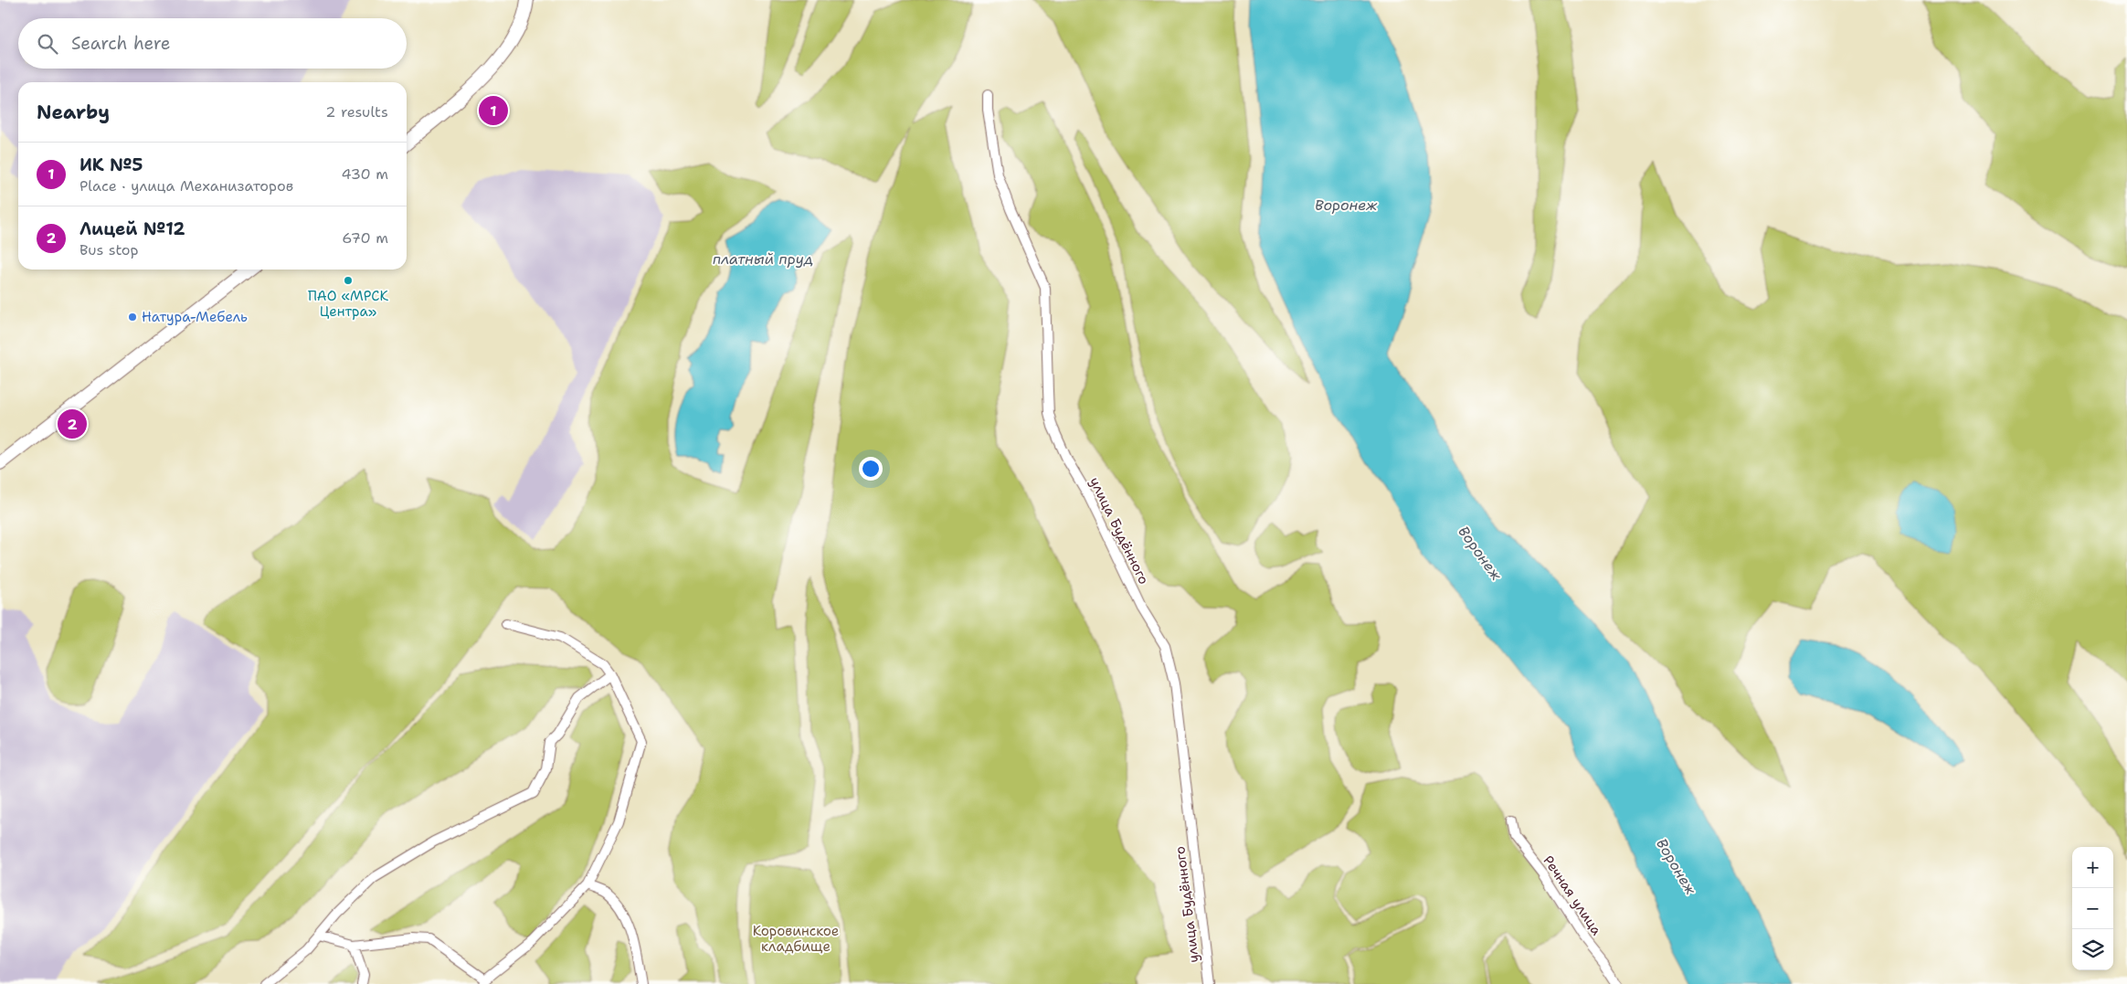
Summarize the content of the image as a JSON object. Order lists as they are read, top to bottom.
{
  "streets": {
    "street": ["улица Будённого", "Речная улица"]
  },
  "water": ["Воронеж", "платный пруд"],
  "parks": ["Коровинское кладбище"],
  "places": ["ПАО «МРСК Центра»", "Натура-Мебель"],
  "page": {
    "search": "Search here",
    "heading": ["Nearby", "2 results"],
    "pins": ["1", "2"],
    "list": [
      {
        "mark": "1",
        "name": "ИК №5",
        "note": "Place · улица Механизаторов",
        "value": "430 m"
      },
      {
        "mark": "2",
        "name": "Лицей №12",
        "note": "Bus stop",
        "value": "670 m"
      }
    ],
    "map_buttons": ["+", "−"]
  }
}
